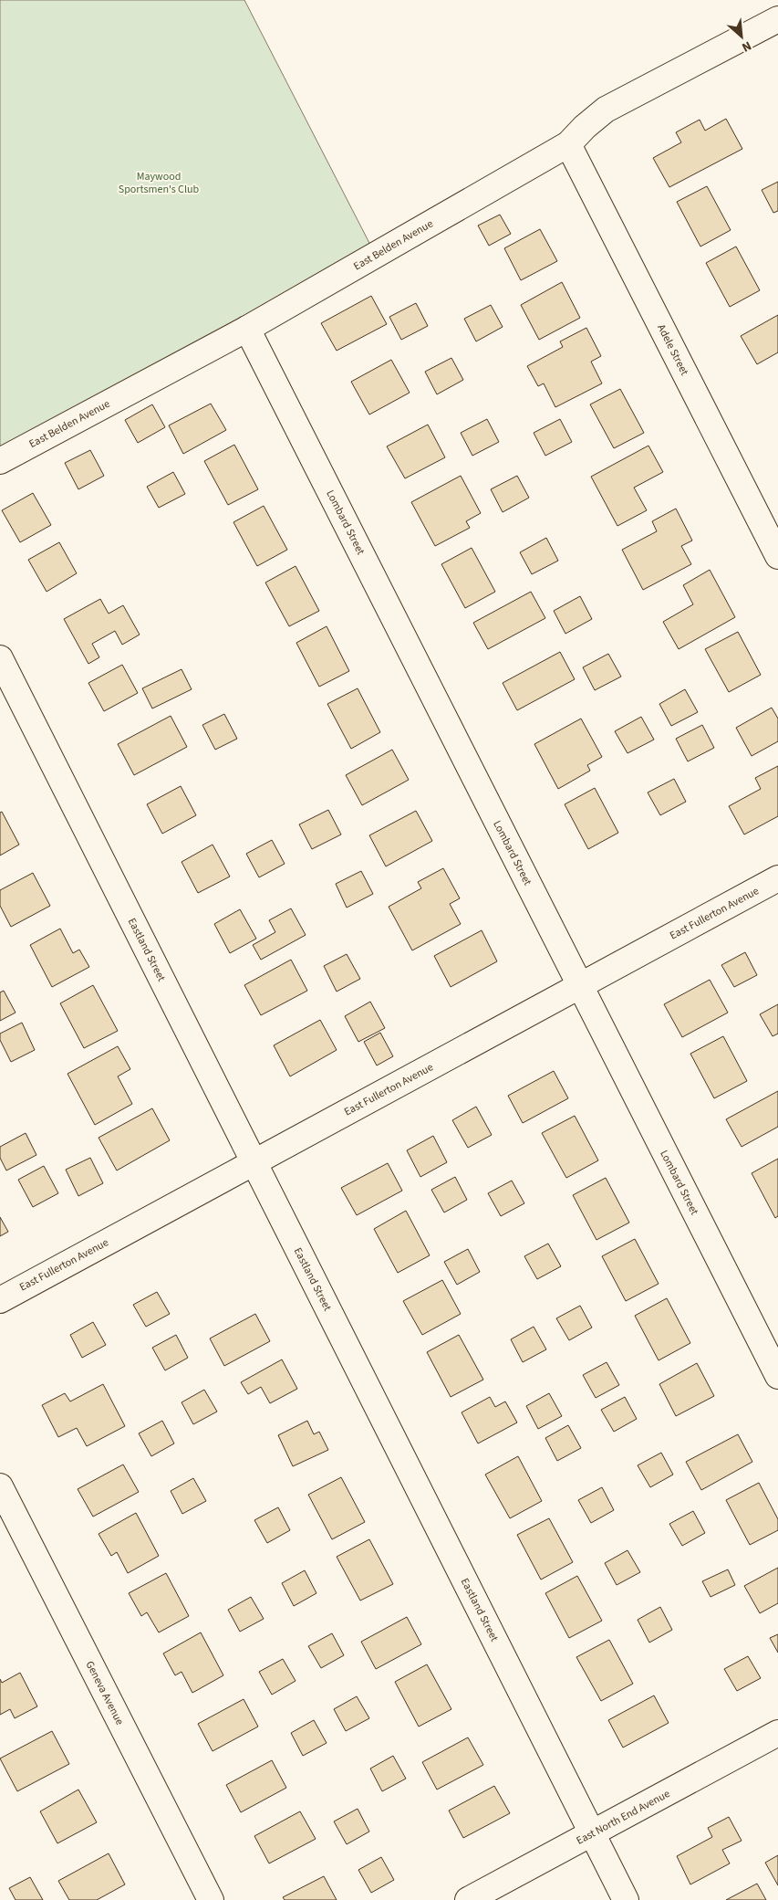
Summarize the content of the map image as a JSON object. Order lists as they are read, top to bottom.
{
  "streets": {
    "street": [
      "East Belden Avenue",
      "Adele Street",
      "Lombard Street",
      "East Fullerton Avenue",
      "Eastland Street",
      "Geneva Avenue",
      "East North End Avenue"
    ]
  },
  "crossings": [
    ["East Belden Avenue", "Adele Street"],
    ["East Belden Avenue", "Lombard Street"],
    ["Lombard Street", "East Fullerton Avenue"],
    ["East Fullerton Avenue", "Eastland Street"],
    ["Eastland Street", "East North End Avenue"]
  ],
  "parks": ["Maywood Sportsmen's Club"],
  "north": "bottom right"
}
